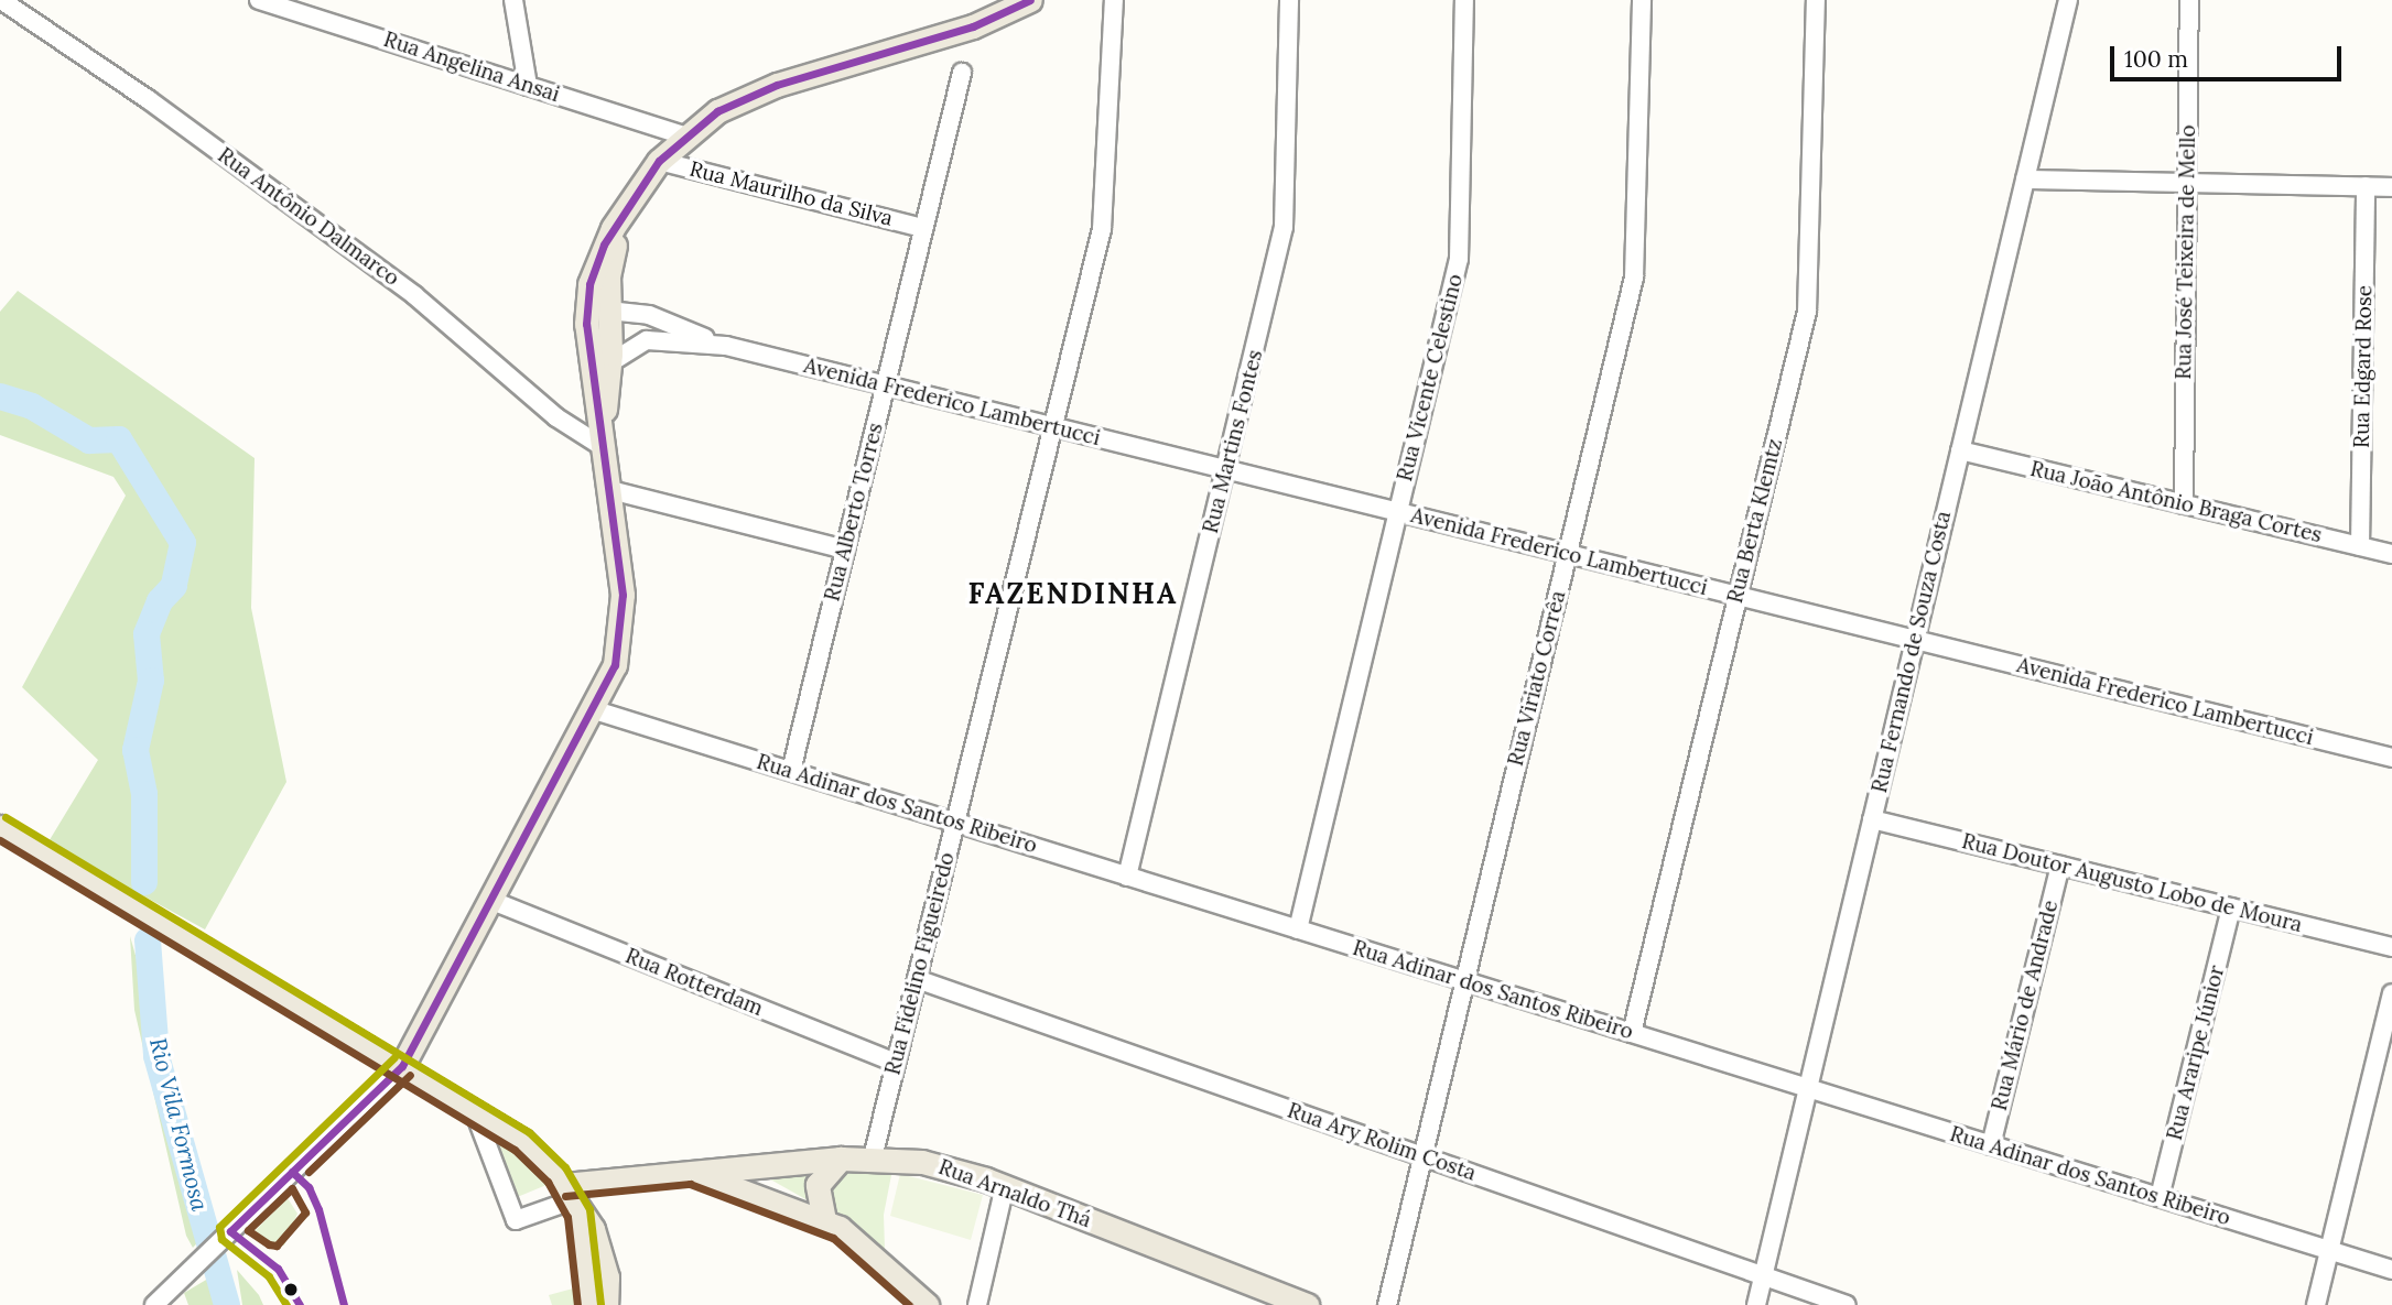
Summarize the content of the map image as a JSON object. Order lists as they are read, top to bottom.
{
  "streets": {
    "main road": ["Rua Arnaldo Thá"],
    "street": [
      "Rua Angelina Ansai",
      "Rua Maurilho da Silva",
      "Rua Antônio Dalmarco",
      "Rua José Teixeira de Mello",
      "Rua Edgard Rose",
      "Rua Vicente Celestino",
      "Avenida Frederico Lambertucci",
      "Rua Martins Fontes",
      "Rua João Antônio Braga Cortes",
      "Rua Alberto Torres",
      "Rua Berta Klemtz",
      "Rua Fernando de Souza Costa",
      "Rua Viriato Corrêa",
      "Rua Adinar dos Santos Ribeiro",
      "Rua Doutor Augusto Lobo de Moura",
      "Rua Fidelino Figueiredo",
      "Rua Rotterdam",
      "Rua Mário de Andrade",
      "Rua Araripe Júnior",
      "Rua Ary Rolim Costa"
    ]
  },
  "crossings": [
    ["Rua Maurilho da Silva", "Rua Alberto Torres"],
    ["Rua José Teixeira de Mello", "Rua João Antônio Braga Cortes"],
    ["Rua Edgard Rose", "Rua João Antônio Braga Cortes"],
    ["Rua Vicente Celestino", "Avenida Frederico Lambertucci"],
    ["Rua Vicente Celestino", "Rua Adinar dos Santos Ribeiro"],
    ["Avenida Frederico Lambertucci", "Rua Martins Fontes"],
    ["Avenida Frederico Lambertucci", "Rua Alberto Torres"],
    ["Avenida Frederico Lambertucci", "Rua Berta Klemtz"],
    ["Avenida Frederico Lambertucci", "Rua Fernando de Souza Costa"],
    ["Avenida Frederico Lambertucci", "Rua Viriato Corrêa"],
    ["Avenida Frederico Lambertucci", "Rua Fidelino Figueiredo"],
    ["Rua Martins Fontes", "Rua Adinar dos Santos Ribeiro"],
    ["Rua João Antônio Braga Cortes", "Rua Fernando de Souza Costa"],
    ["Rua Alberto Torres", "Rua Adinar dos Santos Ribeiro"],
    ["Rua Berta Klemtz", "Rua Adinar dos Santos Ribeiro"],
    ["Rua Fernando de Souza Costa", "Rua Adinar dos Santos Ribeiro"],
    ["Rua Fernando de Souza Costa", "Rua Doutor Augusto Lobo de Moura"],
    ["Rua Fernando de Souza Costa", "Rua Ary Rolim Costa"],
    ["Rua Viriato Corrêa", "Rua Adinar dos Santos Ribeiro"],
    ["Rua Viriato Corrêa", "Rua Ary Rolim Costa"],
    ["Rua Adinar dos Santos Ribeiro", "Rua Fidelino Figueiredo"],
    ["Rua Adinar dos Santos Ribeiro", "Rua Mário de Andrade"],
    ["Rua Adinar dos Santos Ribeiro", "Rua Araripe Júnior"],
    ["Rua Doutor Augusto Lobo de Moura", "Rua Mário de Andrade"],
    ["Rua Doutor Augusto Lobo de Moura", "Rua Araripe Júnior"],
    ["Rua Fidelino Figueiredo", "Rua Rotterdam"],
    ["Rua Fidelino Figueiredo", "Rua Ary Rolim Costa"],
    ["Rua Fidelino Figueiredo", "Rua Arnaldo Thá"]
  ],
  "districts": ["FAZENDINHA"],
  "water": ["Rio Vila Formosa"],
  "scale_bar": "100 m"
}
